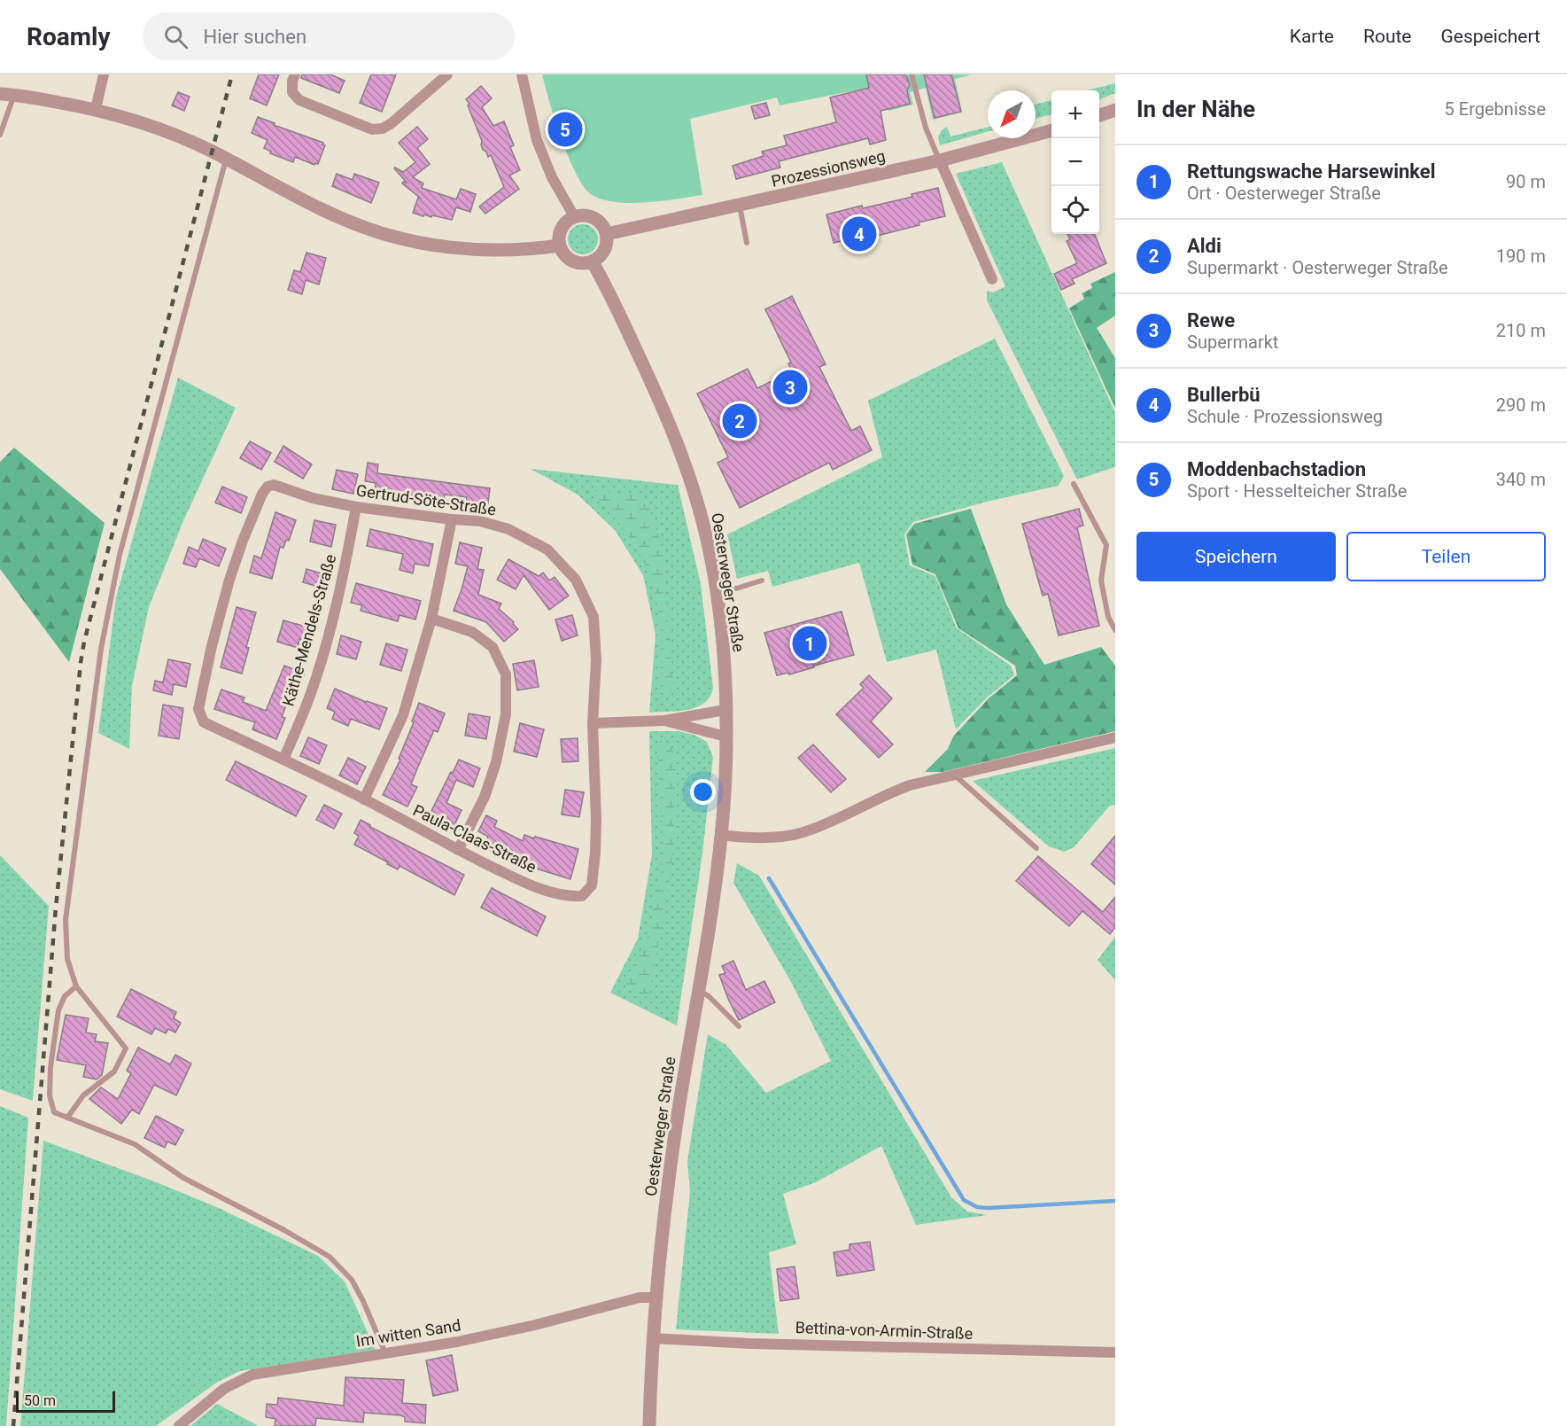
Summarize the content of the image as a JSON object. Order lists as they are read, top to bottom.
{
  "streets": {
    "street": [
      "Prozessionsweg",
      "Gertrud-Söte-Straße",
      "Oesterweger Straße",
      "Käthe-Mendels-Straße",
      "Paula-Claas-Straße",
      "Bettina-von-Armin-Straße",
      "Im witten Sand"
    ]
  },
  "crossings": [
    ["Prozessionsweg", "Oesterweger Straße"],
    ["Gertrud-Söte-Straße", "Käthe-Mendels-Straße"],
    ["Gertrud-Söte-Straße", "Paula-Claas-Straße"],
    ["Oesterweger Straße", "Bettina-von-Armin-Straße"],
    ["Oesterweger Straße", "Im witten Sand"],
    ["Käthe-Mendels-Straße", "Paula-Claas-Straße"]
  ],
  "scale_bar": "50 m",
  "north": "bottom left",
  "page": {
    "header": "Roamly",
    "search": "Hier suchen",
    "nav": ["Karte", "Route", "Gespeichert"],
    "heading": ["In der Nähe", "5 Ergebnisse"],
    "map_buttons": ["+", "−"],
    "pins": [
      "5",
      "4",
      "3",
      "2",
      "1"
    ],
    "list": [
      {
        "mark": "1",
        "name": "Rettungswache Harsewinkel",
        "note": "Ort · Oesterweger Straße",
        "value": "90 m"
      },
      {
        "mark": "2",
        "name": "Aldi",
        "note": "Supermarkt · Oesterweger Straße",
        "value": "190 m"
      },
      {
        "mark": "3",
        "name": "Rewe",
        "note": "Supermarkt",
        "value": "210 m"
      },
      {
        "mark": "4",
        "name": "Bullerbü",
        "note": "Schule · Prozessionsweg",
        "value": "290 m"
      },
      {
        "mark": "5",
        "name": "Moddenbachstadion",
        "note": "Sport · Hesselteicher Straße",
        "value": "340 m"
      }
    ],
    "buttons": ["Speichern", "Teilen"],
    "scale": "50 m"
  }
}
